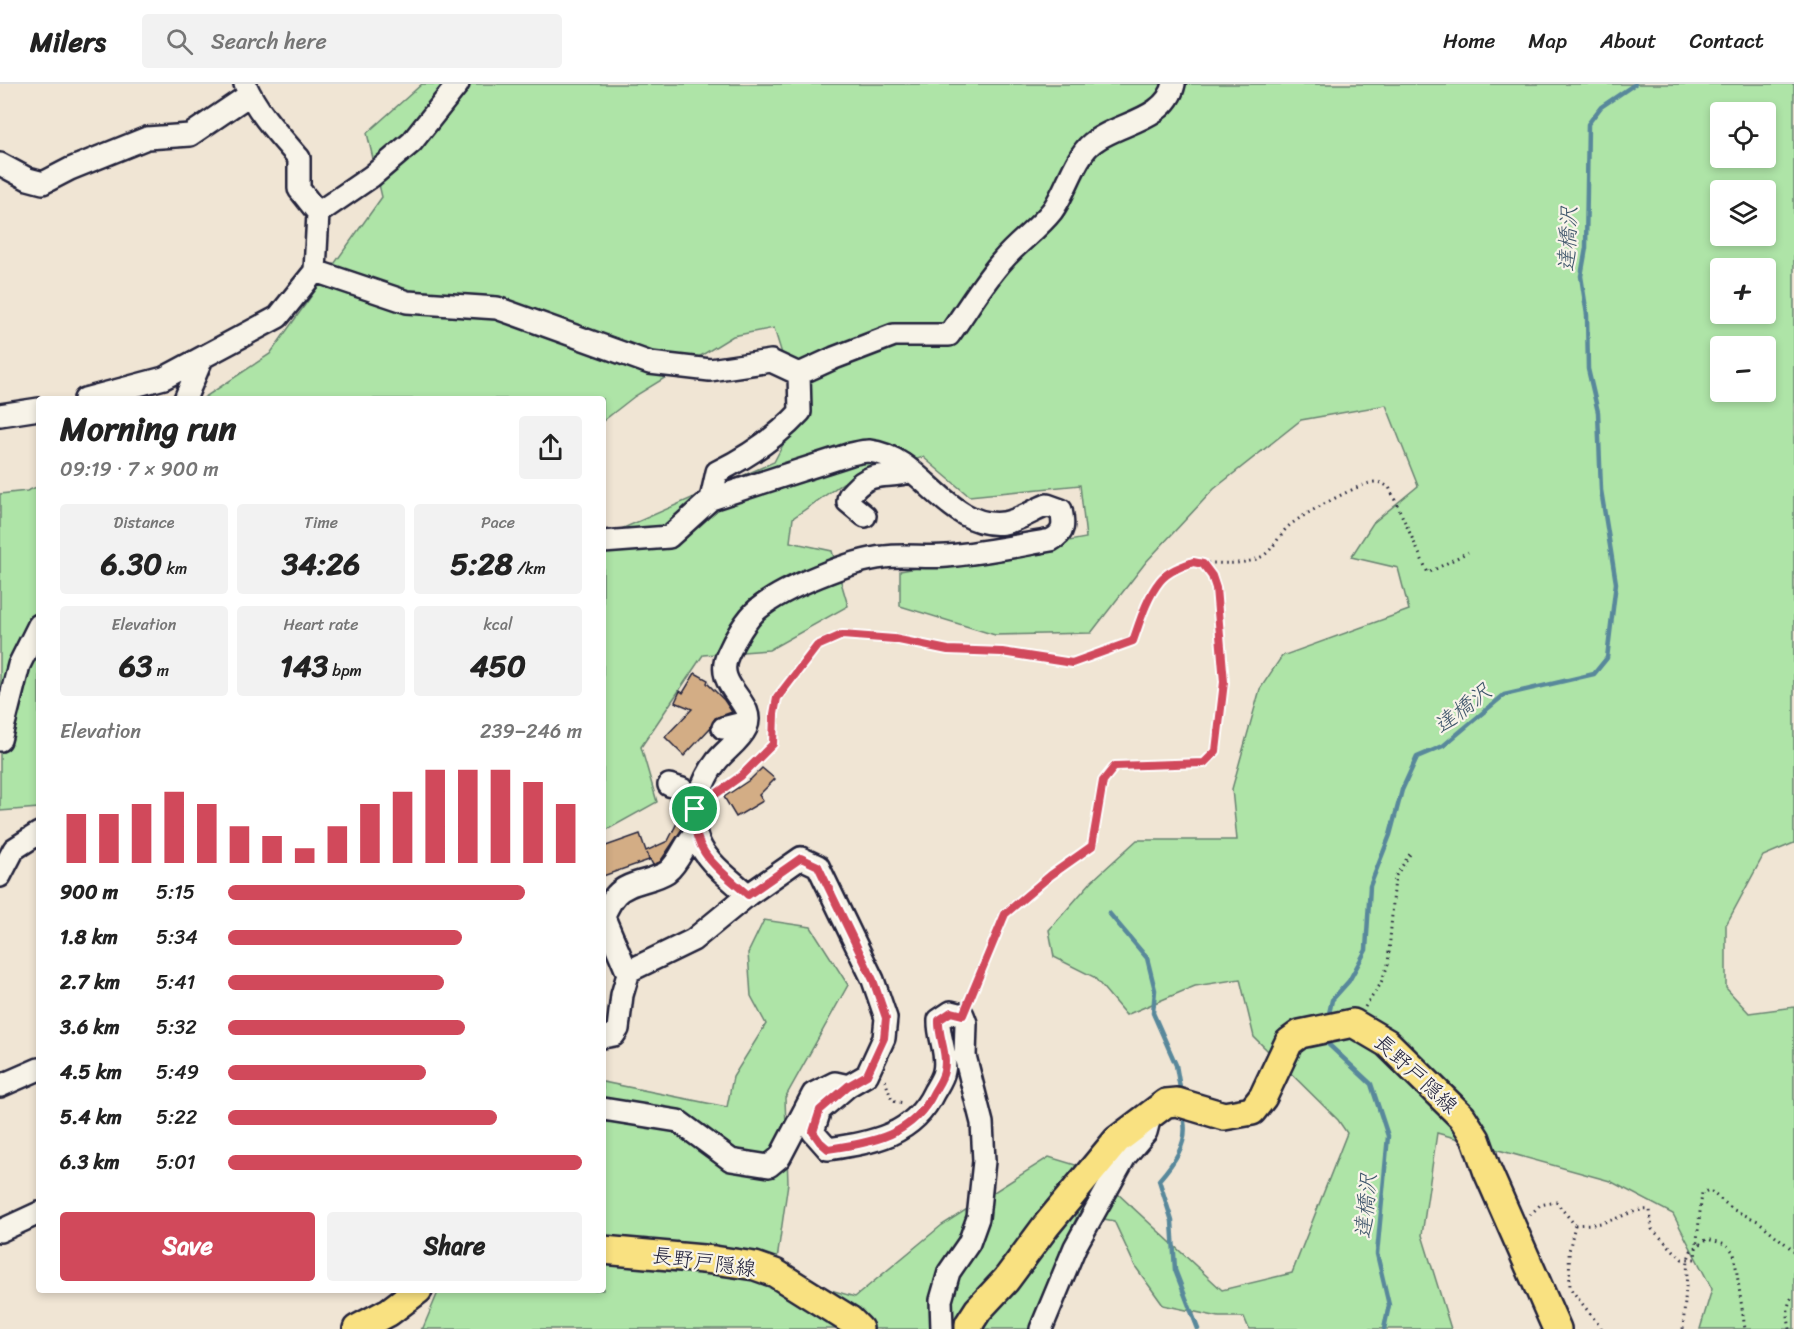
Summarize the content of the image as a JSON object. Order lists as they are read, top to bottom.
{
  "streets": {
    "main road": ["長野戸隠線"]
  },
  "water": ["達橋沢"],
  "page": {
    "header": "Milers",
    "search": "Search here",
    "nav": [
      "Home",
      "Map",
      "About",
      "Contact"
    ],
    "map_buttons": ["+", "−"],
    "heading": ["Morning run", "09:19 · 7 × 900 m"],
    "stats": [
      ["Distance", "6.30 km"],
      ["Time", "34:26"],
      ["Pace", "5:28 /km"],
      ["Elevation", "63 m"],
      ["Heart rate", "143 bpm"],
      ["kcal", "450"]
    ],
    "chart": ["Elevation", "239–246 m"],
    "list": [
      {
        "name": "900 m",
        "note": "5:15"
      },
      {
        "name": "1.8 km",
        "note": "5:34"
      },
      {
        "name": "2.7 km",
        "note": "5:41"
      },
      {
        "name": "3.6 km",
        "note": "5:32"
      },
      {
        "name": "4.5 km",
        "note": "5:49"
      },
      {
        "name": "5.4 km",
        "note": "5:22"
      },
      {
        "name": "6.3 km",
        "note": "5:01"
      }
    ],
    "buttons": ["Save", "Share"]
  }
}
